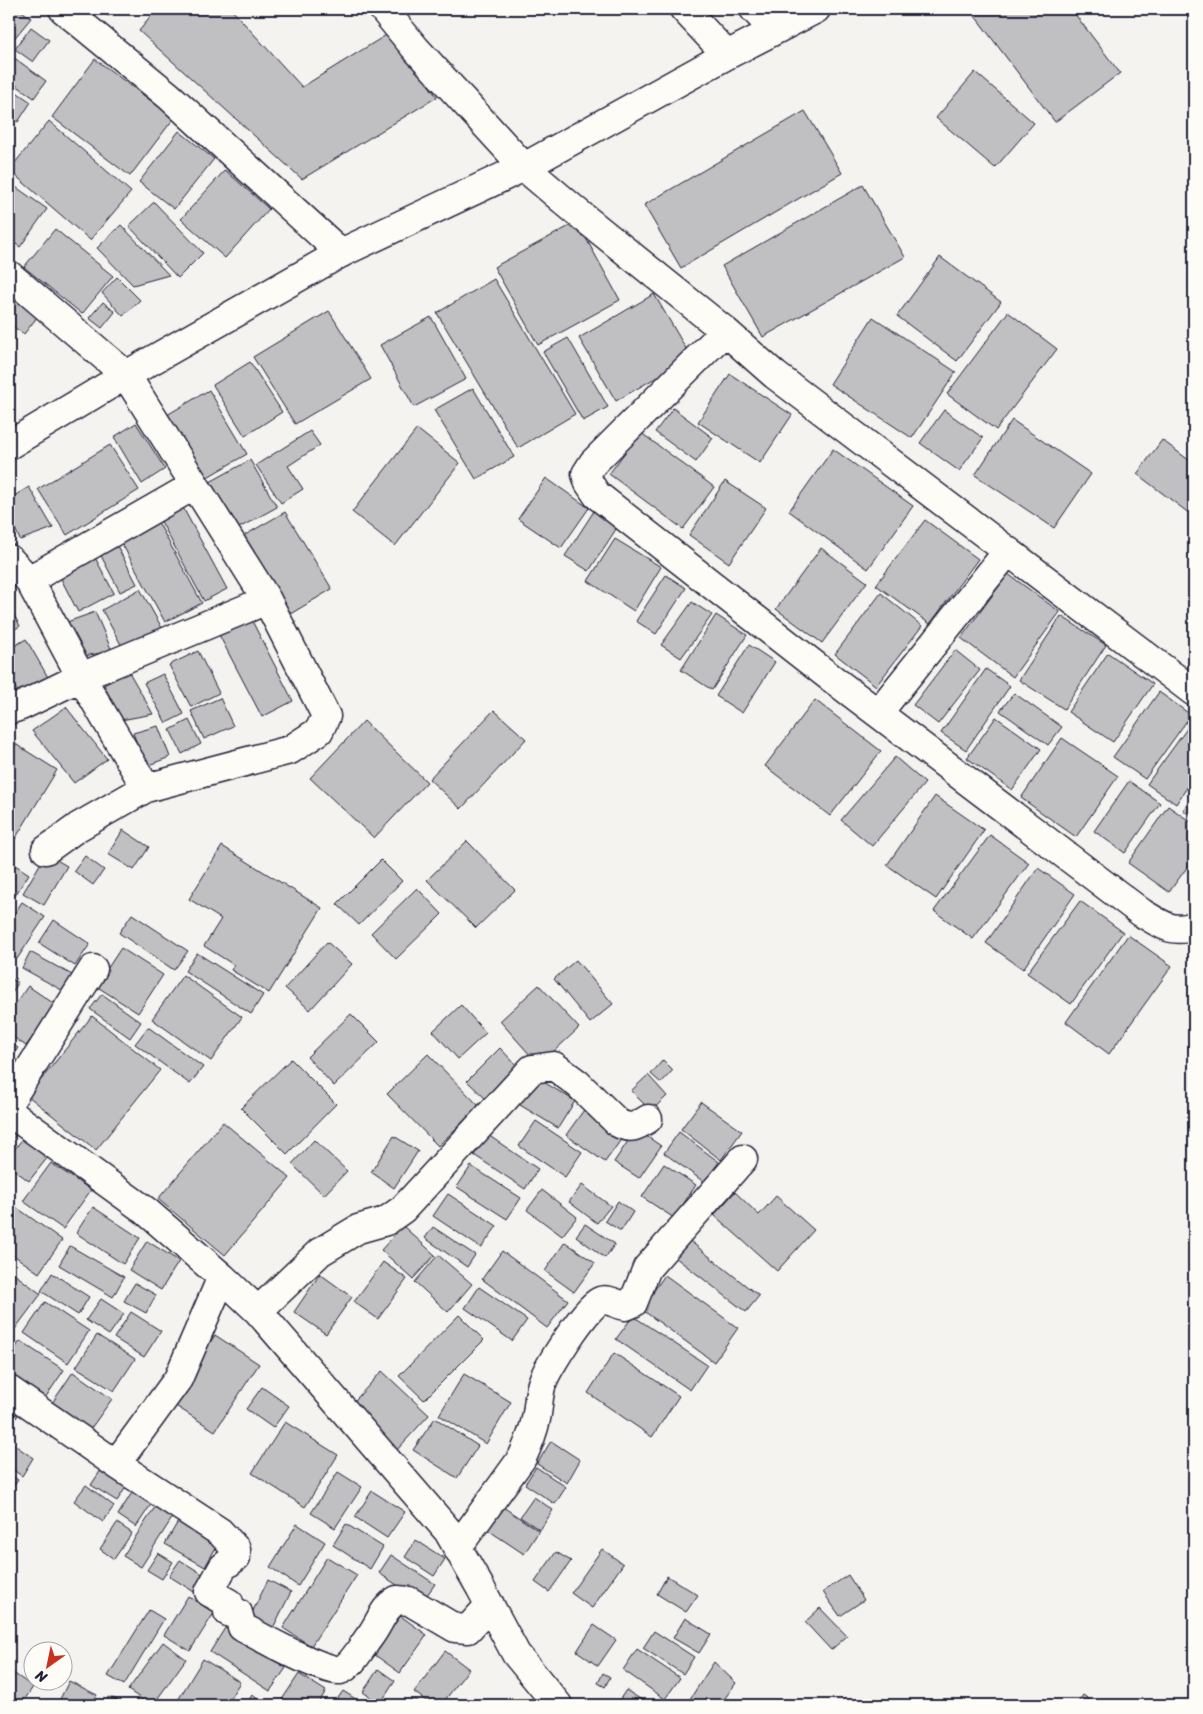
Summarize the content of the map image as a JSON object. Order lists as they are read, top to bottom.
{
  "north": "bottom left"
}
